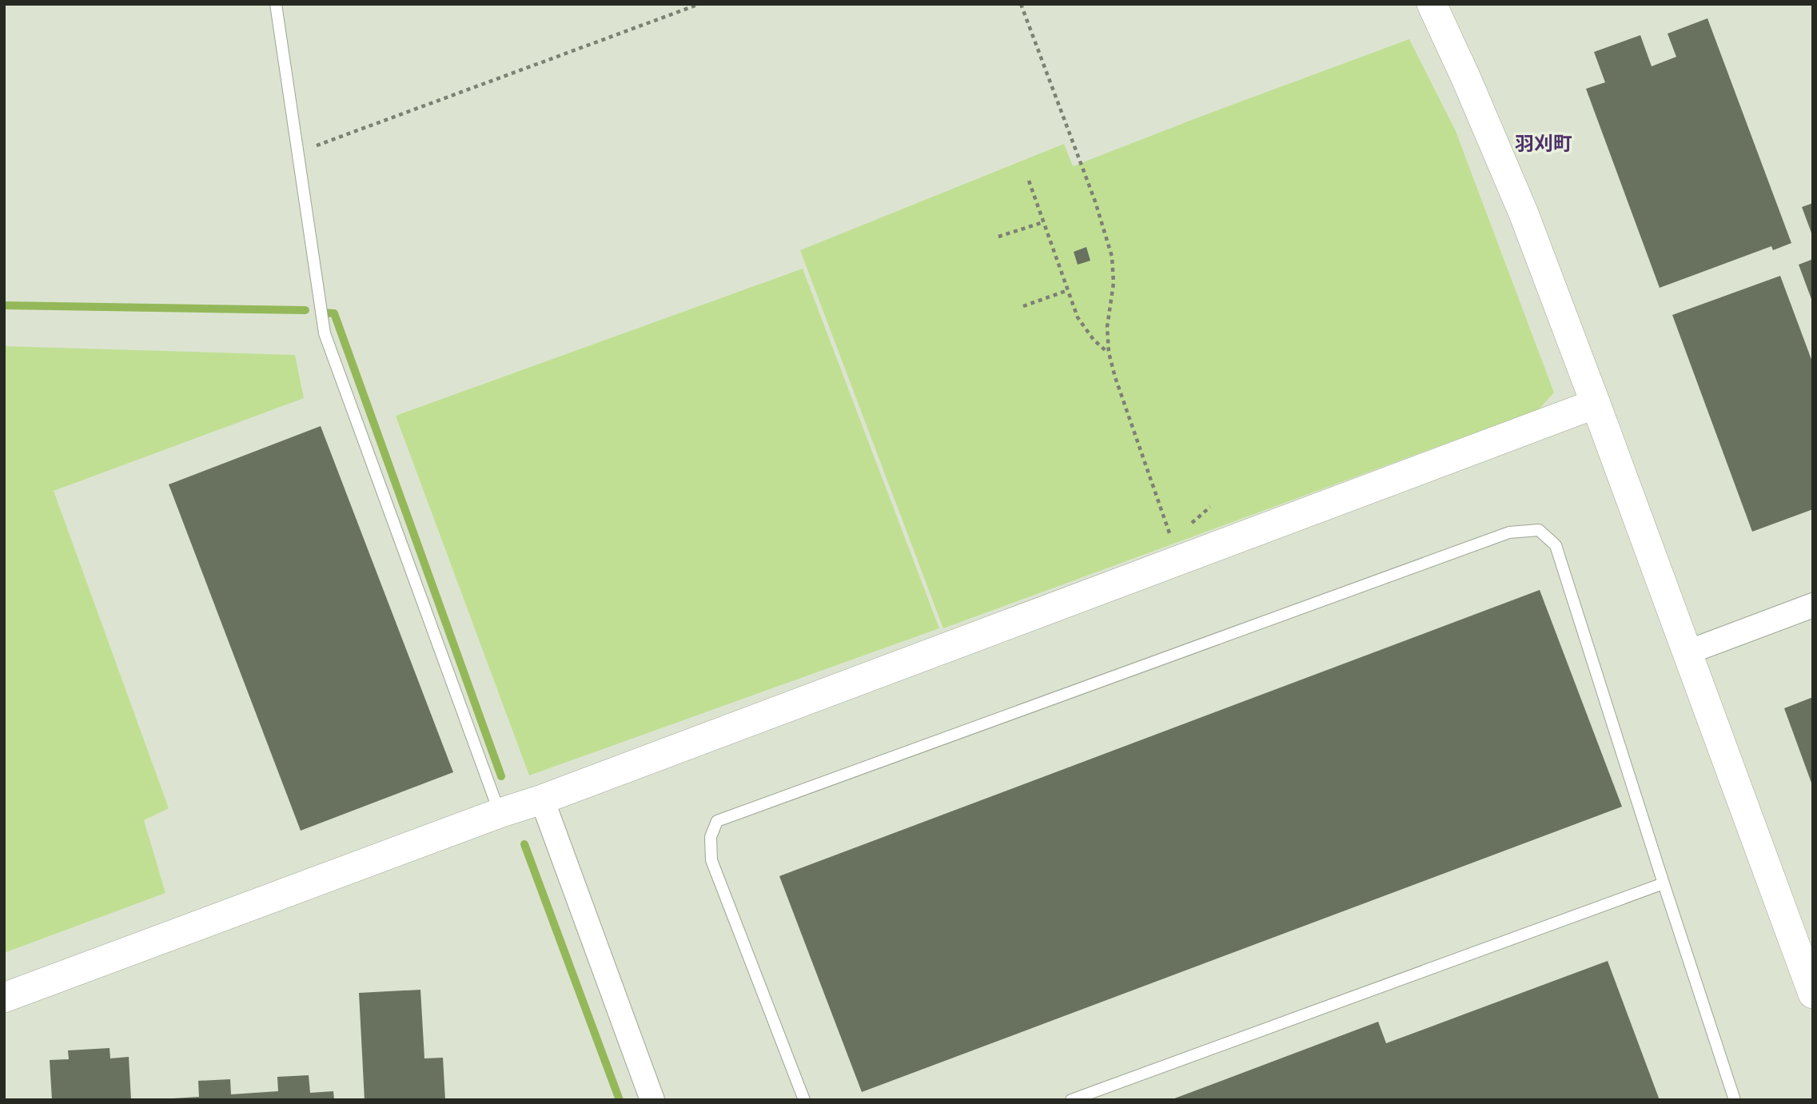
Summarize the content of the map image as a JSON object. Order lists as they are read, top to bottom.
{
  "districts": ["羽刈町"]
}
